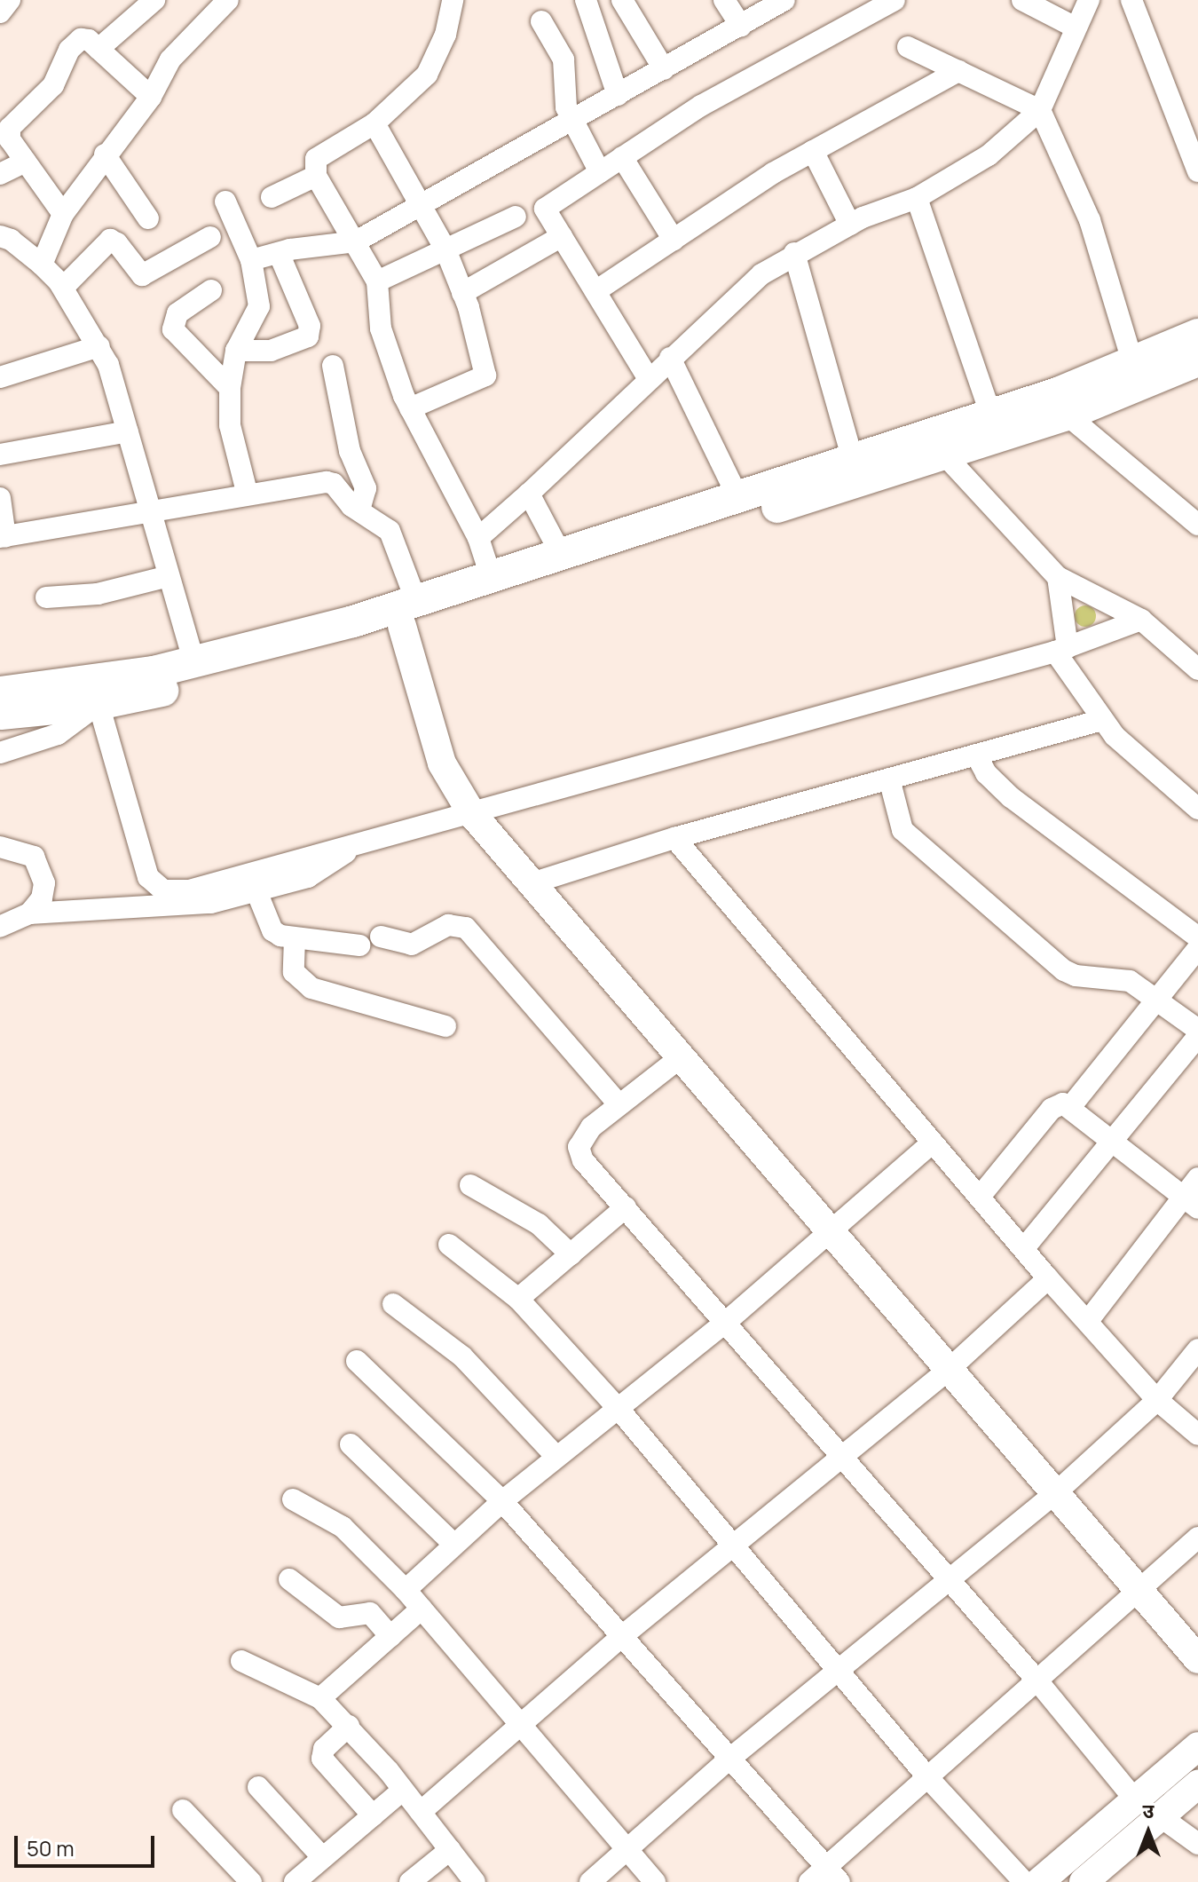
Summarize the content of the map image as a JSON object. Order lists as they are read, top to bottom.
{
  "scale_bar": "50 m",
  "north": "top"
}
